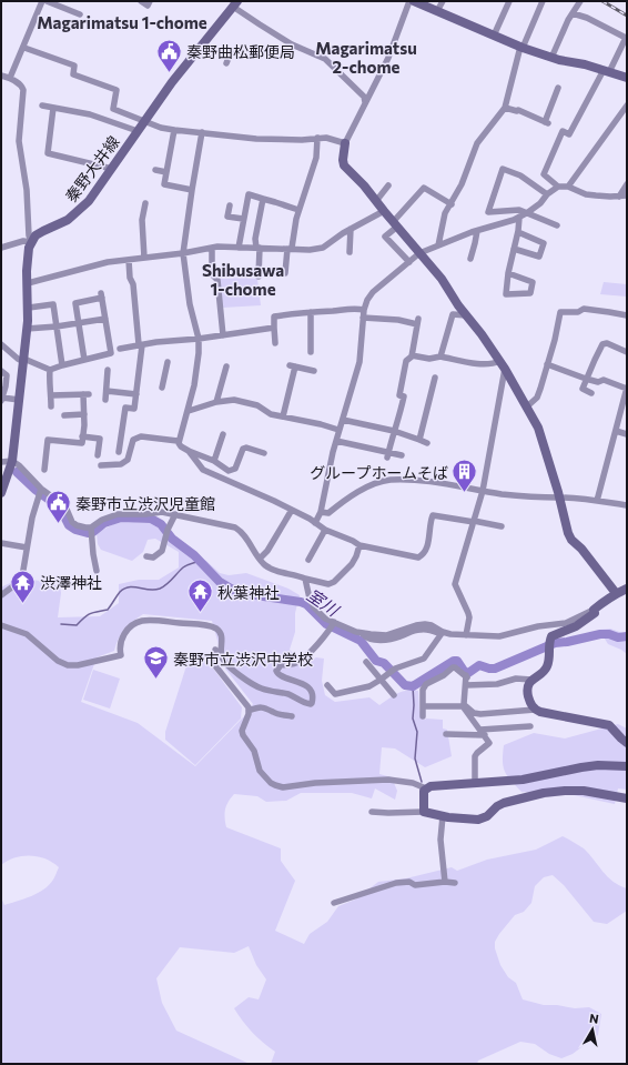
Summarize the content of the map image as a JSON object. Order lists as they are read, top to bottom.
{
  "streets": {
    "street": ["秦野大井線"]
  },
  "districts": ["Magarimatsu 1-chome", "Magarimatsu 2-chome", "Shibusawa 1-chome"],
  "water": ["室川"],
  "places": {
    "public building": ["秦野曲松郵便局", "秦野市立渋沢児童館"],
    "building": ["グループホームそば"],
    "temple": ["渋澤神社", "秋葉神社"],
    "school or university": ["秦野市立渋沢中学校"]
  },
  "north": "top"
}
